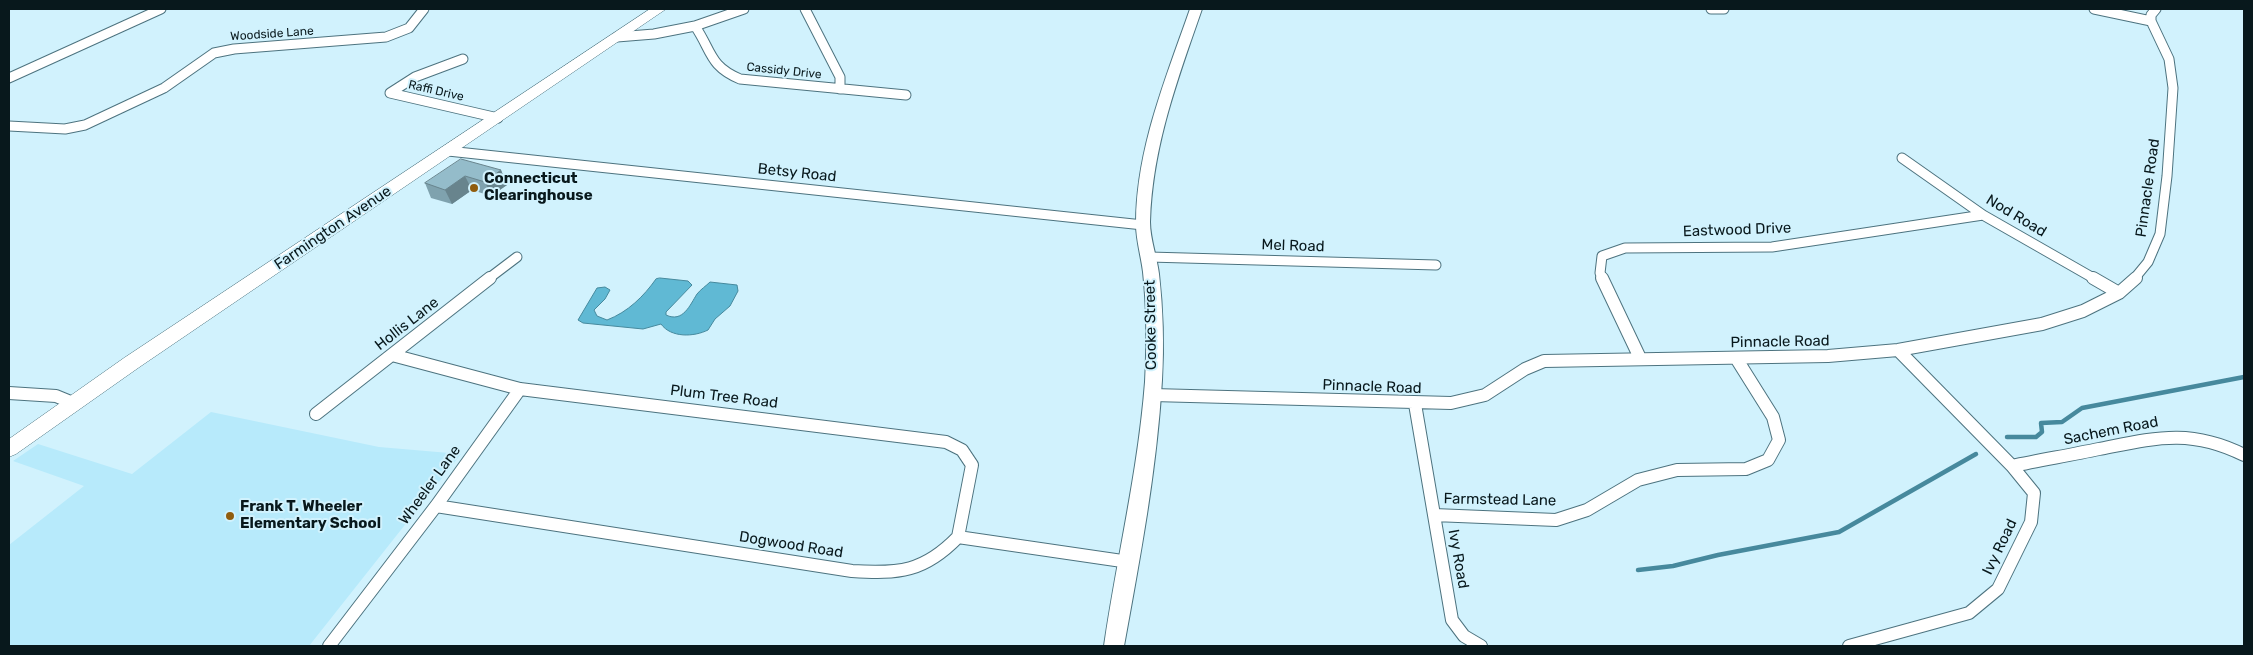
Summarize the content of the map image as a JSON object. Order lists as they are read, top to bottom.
{
  "streets": {
    "highway": ["Farmington Avenue"],
    "main road": ["Cooke Street"],
    "street": [
      "Woodside Lane",
      "Cassidy Drive",
      "Raffi Drive",
      "Betsy Road",
      "Pinnacle Road",
      "Nod Road",
      "Eastwood Drive",
      "Mel Road",
      "Hollis Lane",
      "Plum Tree Road",
      "Sachem Road",
      "Wheeler Lane",
      "Farmstead Lane",
      "Dogwood Road",
      "Ivy Road"
    ]
  },
  "crossings": [
    ["Raffi Drive", "Farmington Avenue"],
    ["Betsy Road", "Farmington Avenue"],
    ["Betsy Road", "Cooke Street"],
    ["Pinnacle Road", "Nod Road"],
    ["Pinnacle Road", "Eastwood Drive"],
    ["Pinnacle Road", "Cooke Street"],
    ["Pinnacle Road", "Farmstead Lane"],
    ["Pinnacle Road", "Ivy Road"],
    ["Nod Road", "Eastwood Drive"],
    ["Mel Road", "Cooke Street"],
    ["Hollis Lane", "Plum Tree Road"],
    ["Plum Tree Road", "Wheeler Lane"],
    ["Plum Tree Road", "Dogwood Road"],
    ["Sachem Road", "Ivy Road"],
    ["Wheeler Lane", "Dogwood Road"],
    ["Farmstead Lane", "Ivy Road"]
  ],
  "places": ["Connecticut Clearinghouse", "Frank T. Wheeler Elementary School"]
}
